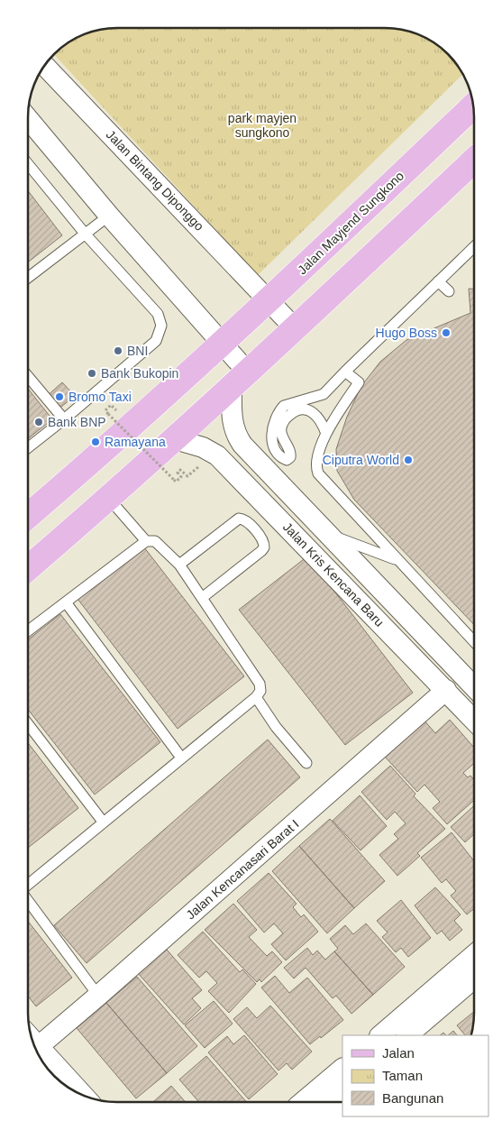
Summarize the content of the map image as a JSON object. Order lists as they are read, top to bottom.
{
  "streets": {
    "main road": ["Jalan Mayjend Sungkono"],
    "street": ["Jalan Bintang Diponggo", "Jalan Kris Kencana Baru", "Jalan Kencanasari Barat I"]
  },
  "crossings": [
    ["Jalan Bintang Diponggo", "Jalan Mayjend Sungkono"],
    ["Jalan Kris Kencana Baru", "Jalan Kencanasari Barat I"]
  ],
  "parks": ["park mayjen sungkono"],
  "places": [
    "Hugo Boss",
    "BNI",
    "Bank Bukopin",
    "Bromo Taxi",
    "Bank BNP",
    "Ramayana",
    "Ciputra World"
  ],
  "legend": ["Jalan", "Taman", "Bangunan"]
}
